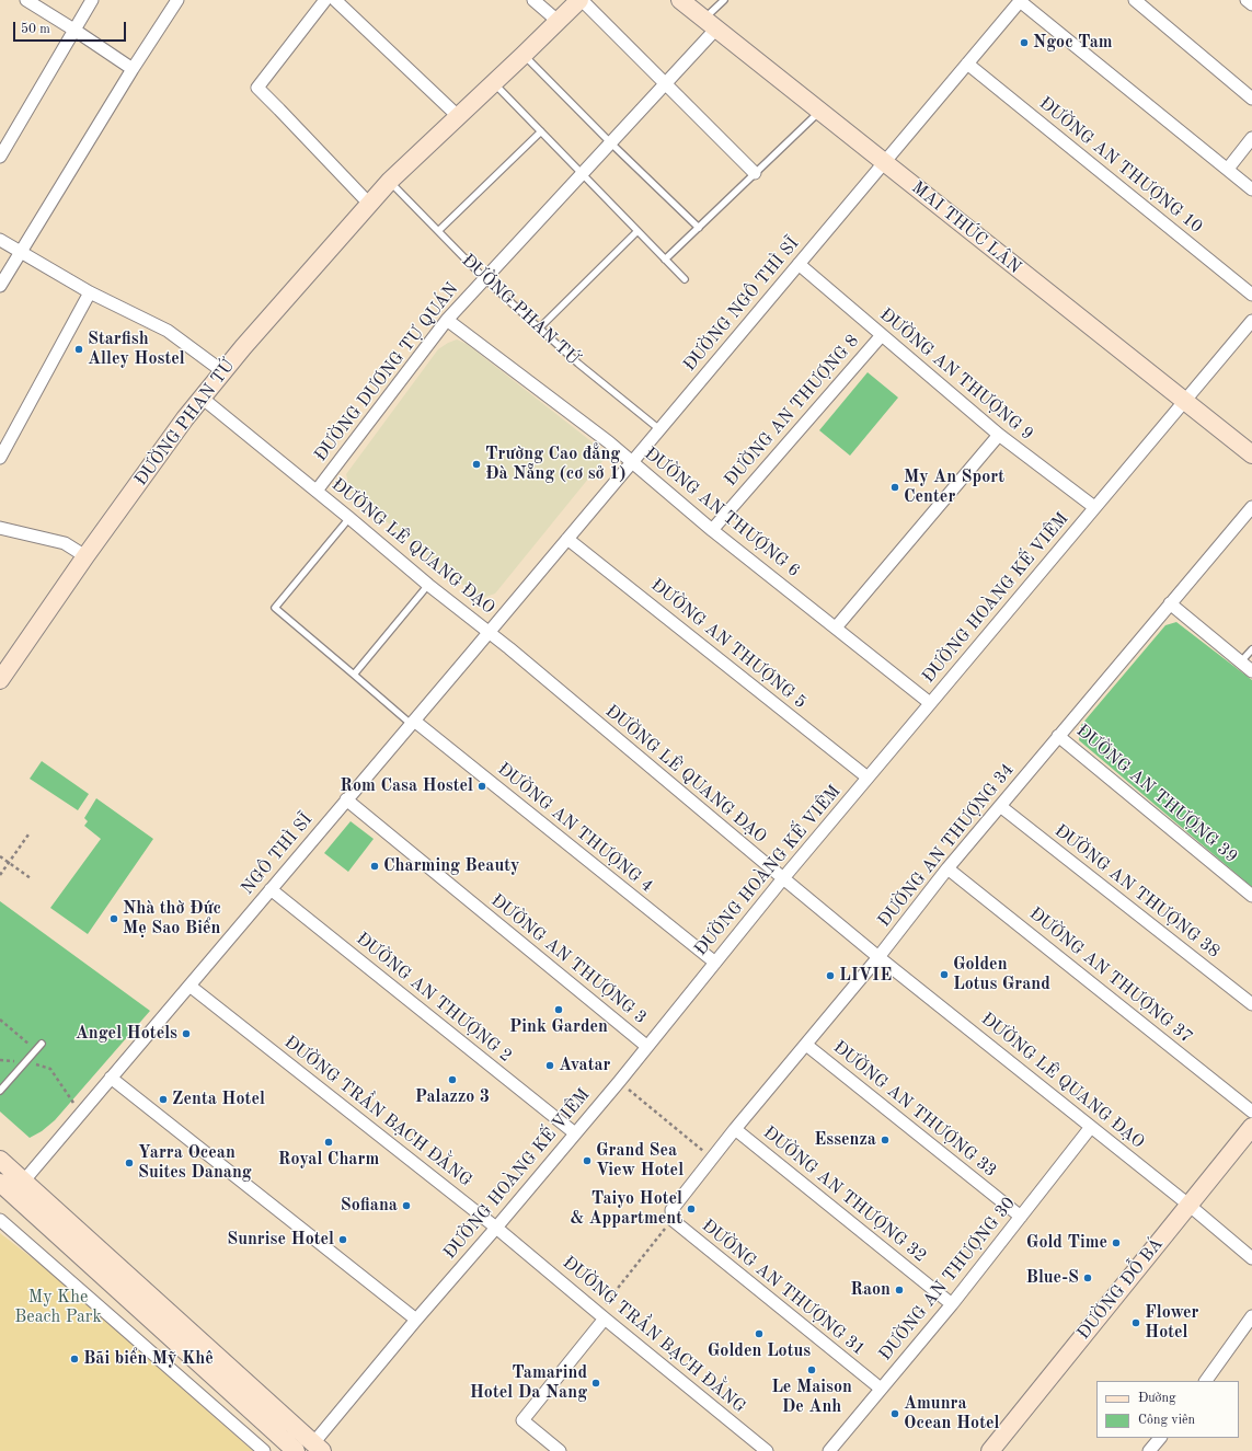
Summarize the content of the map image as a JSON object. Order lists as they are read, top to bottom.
{
  "streets": {
    "street": [
      "ĐƯỜNG AN THƯỢNG 10",
      "MAI THÚC LÂN",
      "ĐƯỜNG NGÔ THÌ SĨ",
      "ĐƯỜNG PHAN TỨ",
      "ĐƯỜNG DƯƠNG TỰ QUÁN",
      "ĐƯỜNG AN THƯỢNG 9",
      "ĐƯỜNG AN THƯỢNG 8",
      "ĐƯỜNG AN THƯỢNG 6",
      "ĐƯỜNG LÊ QUANG ĐẠO",
      "ĐƯỜNG HOÀNG KẾ VIÊM",
      "ĐƯỜNG AN THƯỢNG 5",
      "ĐƯỜNG AN THƯỢNG 39",
      "ĐƯỜNG AN THƯỢNG 4",
      "ĐƯỜNG AN THƯỢNG 34",
      "NGÔ THÌ SĨ",
      "ĐƯỜNG AN THƯỢNG 38",
      "ĐƯỜNG AN THƯỢNG 3",
      "ĐƯỜNG AN THƯỢNG 37",
      "ĐƯỜNG AN THƯỢNG 2",
      "ĐƯỜNG AN THƯỢNG 33",
      "ĐƯỜNG TRẦN BẠCH ĐẰNG",
      "ĐƯỜNG AN THƯỢNG 32",
      "ĐƯỜNG AN THƯỢNG 30",
      "ĐƯỜNG AN THƯỢNG 31",
      "ĐƯỜNG ĐỖ BÁ"
    ]
  },
  "crossings": [
    ["ĐƯỜNG AN THƯỢNG 10", "ĐƯỜNG NGÔ THÌ SĨ"],
    ["MAI THÚC LÂN", "ĐƯỜNG NGÔ THÌ SĨ"],
    ["MAI THÚC LÂN", "ĐƯỜNG DƯƠNG TỰ QUÁN"],
    ["MAI THÚC LÂN", "ĐƯỜNG HOÀNG KẾ VIÊM"],
    ["ĐƯỜNG NGÔ THÌ SĨ", "ĐƯỜNG PHAN TỨ"],
    ["ĐƯỜNG NGÔ THÌ SĨ", "ĐƯỜNG AN THƯỢNG 9"],
    ["ĐƯỜNG NGÔ THÌ SĨ", "ĐƯỜNG AN THƯỢNG 6"],
    ["ĐƯỜNG NGÔ THÌ SĨ", "ĐƯỜNG LÊ QUANG ĐẠO"],
    ["ĐƯỜNG NGÔ THÌ SĨ", "ĐƯỜNG AN THƯỢNG 5"],
    ["ĐƯỜNG NGÔ THÌ SĨ", "NGÔ THÌ SĨ"],
    ["ĐƯỜNG PHAN TỨ", "ĐƯỜNG DƯƠNG TỰ QUÁN"],
    ["ĐƯỜNG PHAN TỨ", "ĐƯỜNG LÊ QUANG ĐẠO"],
    ["ĐƯỜNG DƯƠNG TỰ QUÁN", "ĐƯỜNG AN THƯỢNG 6"],
    ["ĐƯỜNG DƯƠNG TỰ QUÁN", "ĐƯỜNG LÊ QUANG ĐẠO"],
    ["ĐƯỜNG AN THƯỢNG 9", "ĐƯỜNG AN THƯỢNG 8"],
    ["ĐƯỜNG AN THƯỢNG 9", "ĐƯỜNG HOÀNG KẾ VIÊM"],
    ["ĐƯỜNG AN THƯỢNG 8", "ĐƯỜNG AN THƯỢNG 6"],
    ["ĐƯỜNG AN THƯỢNG 6", "ĐƯỜNG HOÀNG KẾ VIÊM"],
    ["ĐƯỜNG LÊ QUANG ĐẠO", "ĐƯỜNG HOÀNG KẾ VIÊM"],
    ["ĐƯỜNG LÊ QUANG ĐẠO", "ĐƯỜNG AN THƯỢNG 34"],
    ["ĐƯỜNG LÊ QUANG ĐẠO", "NGÔ THÌ SĨ"],
    ["ĐƯỜNG LÊ QUANG ĐẠO", "ĐƯỜNG AN THƯỢNG 30"],
    ["ĐƯỜNG LÊ QUANG ĐẠO", "ĐƯỜNG ĐỖ BÁ"],
    ["ĐƯỜNG HOÀNG KẾ VIÊM", "ĐƯỜNG AN THƯỢNG 5"],
    ["ĐƯỜNG HOÀNG KẾ VIÊM", "ĐƯỜNG AN THƯỢNG 4"],
    ["ĐƯỜNG HOÀNG KẾ VIÊM", "ĐƯỜNG AN THƯỢNG 3"],
    ["ĐƯỜNG HOÀNG KẾ VIÊM", "ĐƯỜNG AN THƯỢNG 2"],
    ["ĐƯỜNG HOÀNG KẾ VIÊM", "ĐƯỜNG TRẦN BẠCH ĐẰNG"],
    ["ĐƯỜNG AN THƯỢNG 39", "ĐƯỜNG AN THƯỢNG 34"],
    ["ĐƯỜNG AN THƯỢNG 4", "NGÔ THÌ SĨ"],
    ["ĐƯỜNG AN THƯỢNG 34", "ĐƯỜNG AN THƯỢNG 38"],
    ["ĐƯỜNG AN THƯỢNG 34", "ĐƯỜNG AN THƯỢNG 37"],
    ["ĐƯỜNG AN THƯỢNG 34", "ĐƯỜNG AN THƯỢNG 33"],
    ["ĐƯỜNG AN THƯỢNG 34", "ĐƯỜNG AN THƯỢNG 32"],
    ["ĐƯỜNG AN THƯỢNG 34", "ĐƯỜNG AN THƯỢNG 31"],
    ["NGÔ THÌ SĨ", "ĐƯỜNG AN THƯỢNG 3"],
    ["NGÔ THÌ SĨ", "ĐƯỜNG AN THƯỢNG 2"],
    ["NGÔ THÌ SĨ", "ĐƯỜNG TRẦN BẠCH ĐẰNG"],
    ["ĐƯỜNG AN THƯỢNG 33", "ĐƯỜNG AN THƯỢNG 30"],
    ["ĐƯỜNG AN THƯỢNG 32", "ĐƯỜNG AN THƯỢNG 30"],
    ["ĐƯỜNG AN THƯỢNG 30", "ĐƯỜNG AN THƯỢNG 31"]
  ],
  "parks": ["My Khe Beach Park"],
  "places": [
    "Ngoc Tam",
    "Starfish Alley Hostel",
    "Trường Cao đẳng Đà Nẵng (cơ sở 1)",
    "My An Sport Center",
    "Rom Casa Hostel",
    "Charming Beauty",
    "Nhà thờ Đức Mẹ Sao Biển",
    "Golden Lotus Grand",
    "LIVIE",
    "Pink Garden",
    "Angel Hotels",
    "Avatar",
    "Palazzo 3",
    "Zenta Hotel",
    "Essenza",
    "Royal Charm",
    "Grand Sea View Hotel",
    "Yarra Ocean Suites Danang",
    "Sofiana",
    "Taiyo Hotel & Appartment",
    "Sunrise Hotel",
    "Gold Time",
    "Blue-S",
    "Raon",
    "Flower Hotel",
    "Golden Lotus",
    "Bãi biển Mỹ Khê",
    "Le Maison De Anh",
    "Tamarind Hotel Da Nang",
    "Amunra Ocean Hotel"
  ],
  "legend": ["Đường", "Công viên"],
  "scale_bar": "50 m"
}
